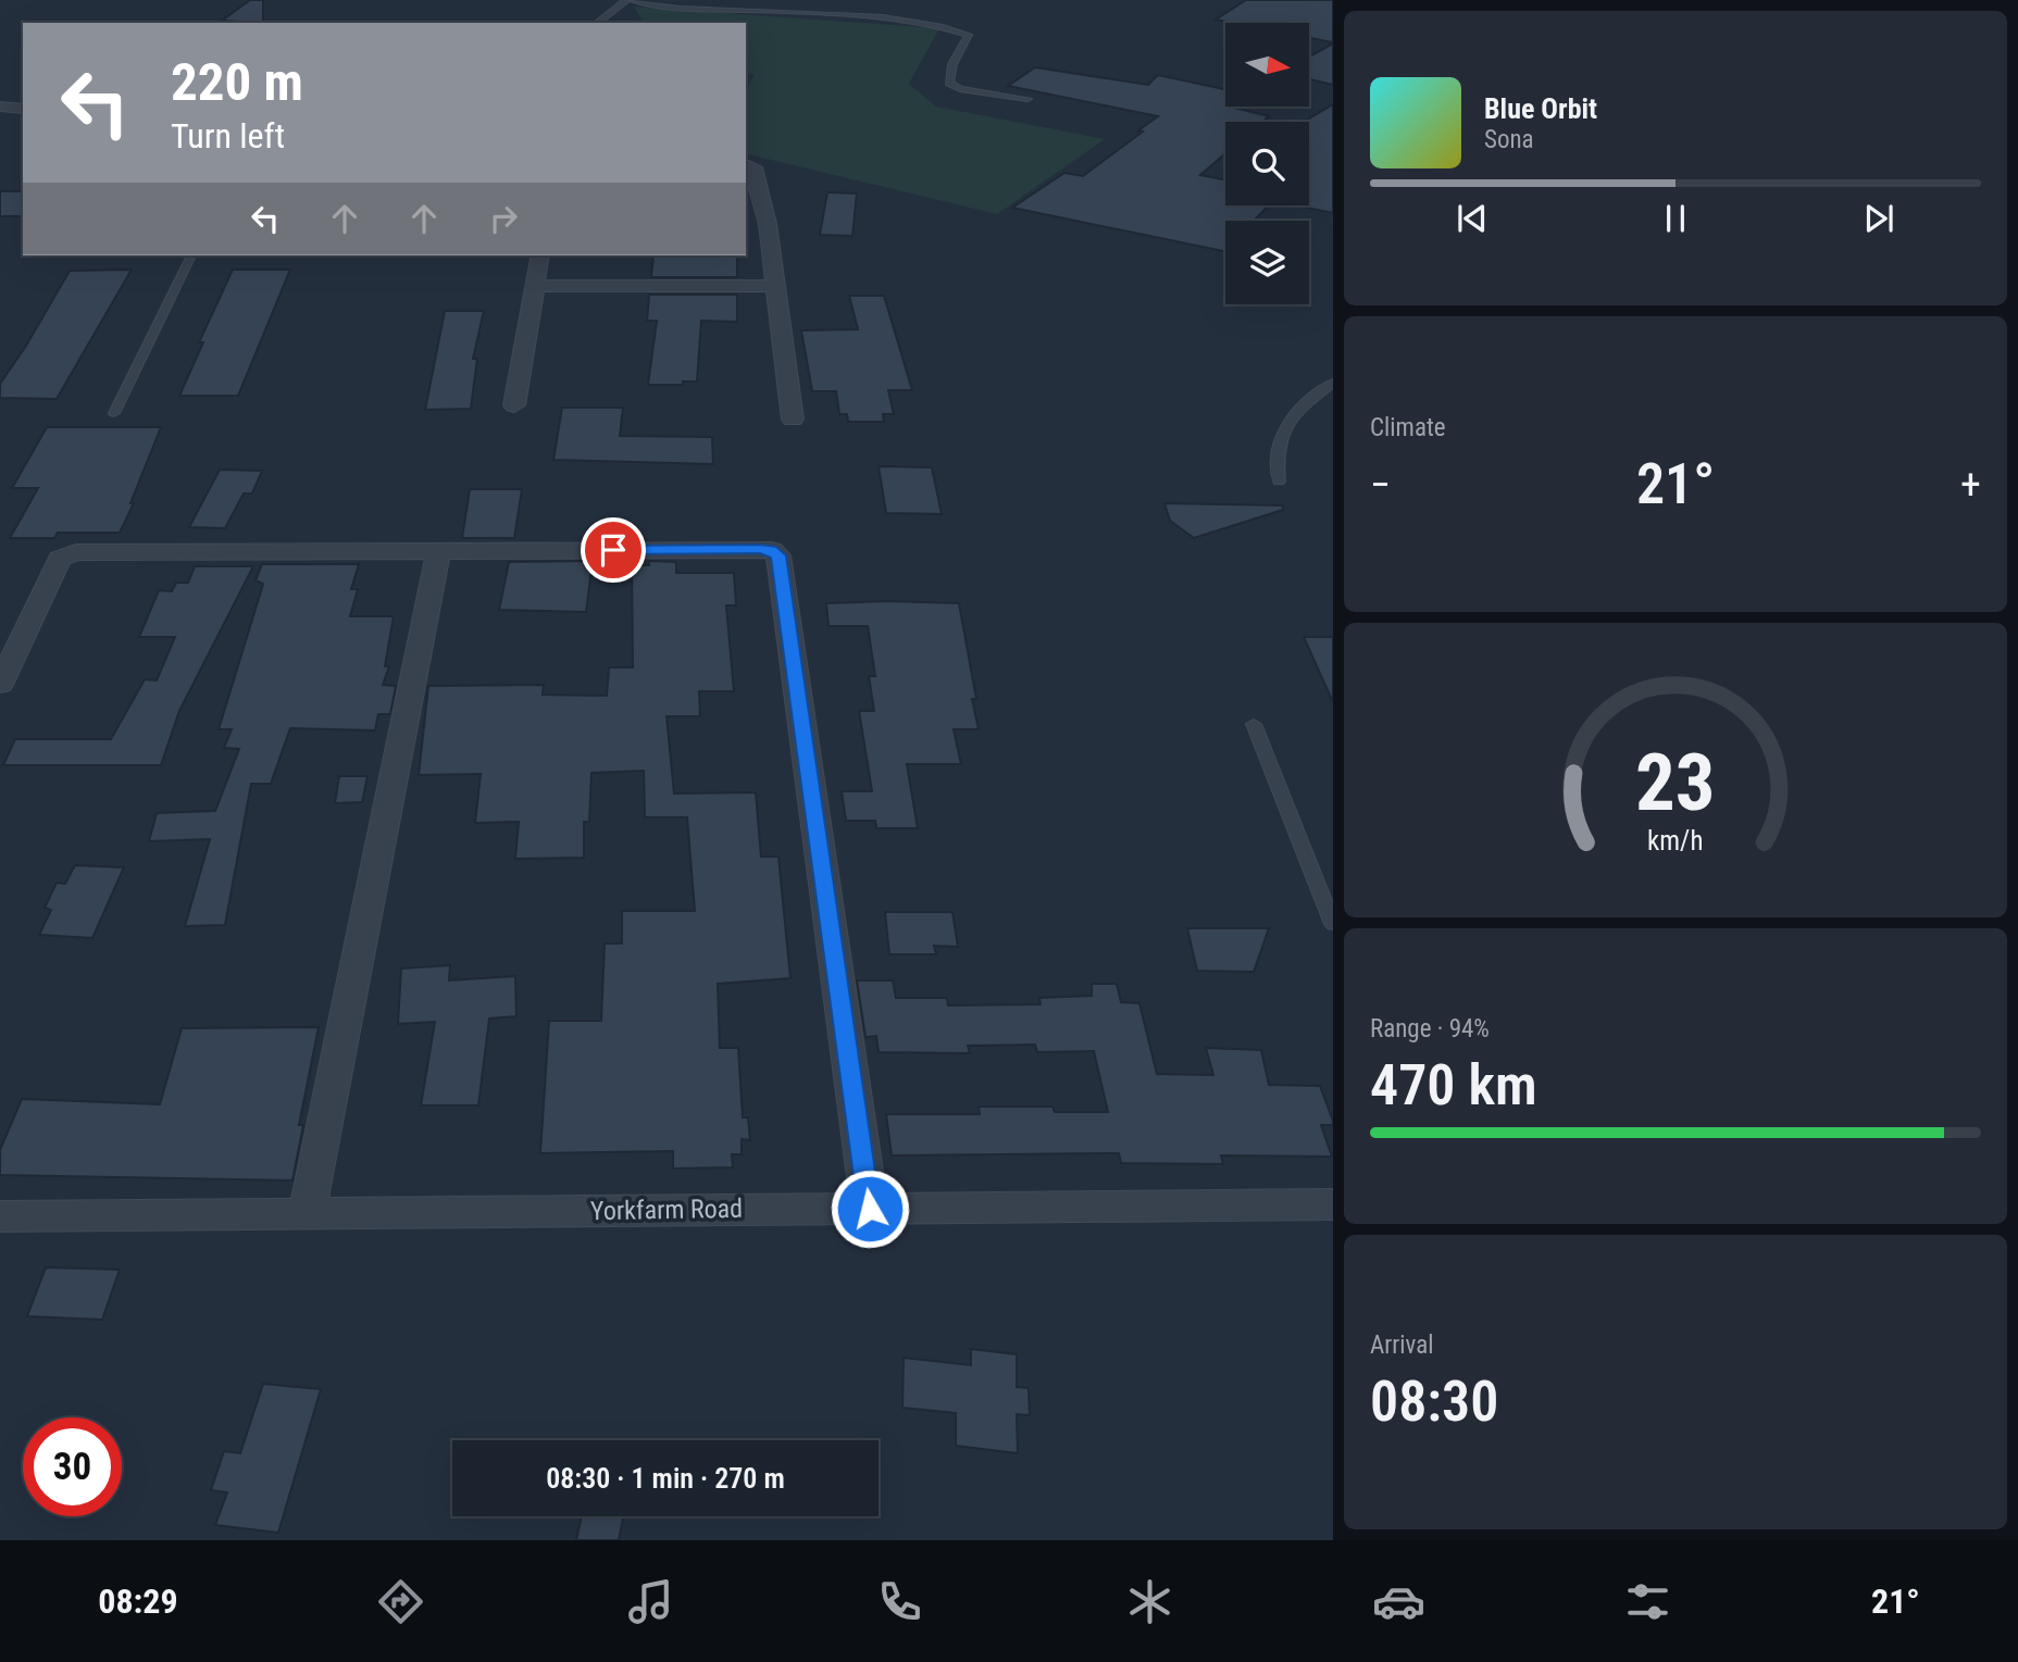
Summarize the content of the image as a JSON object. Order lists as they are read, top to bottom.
{
  "streets": {
    "street": ["Yorkfarm Road"]
  },
  "north": "right",
  "page": {
    "turn": ["220 m", "Turn left"],
    "song": ["Blue Orbit", "Sona"],
    "tile": [
      "Climate",
      ["Range · 94%", "470 km"],
      ["Arrival", "08:30"]
    ],
    "heat": ["−", "21°", "+"],
    "limit": "30",
    "trip": "08:30 · 1 min · 270 m",
    "tabs": ["08:29", "21°"],
    "gauge": ["23", "km/h"]
  }
}
